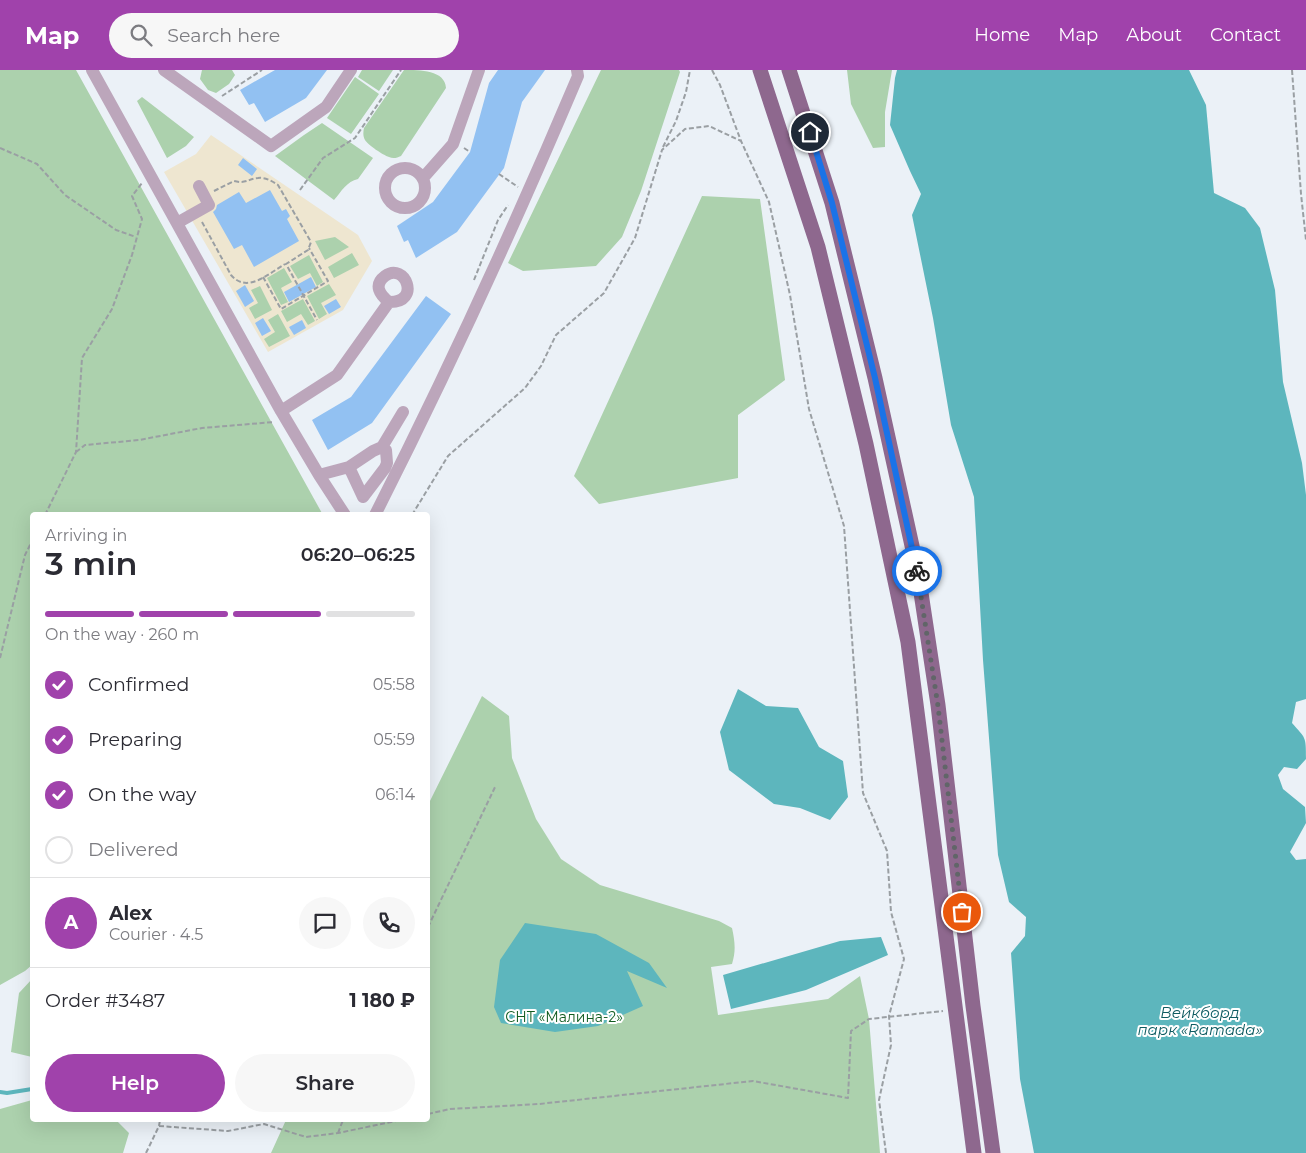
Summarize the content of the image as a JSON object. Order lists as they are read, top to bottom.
{
  "water": ["Вейкборд парк «Ramada»"],
  "parks": ["СНТ «Малина-2»"],
  "page": {
    "header": "Map",
    "search": "Search here",
    "nav": [
      "Home",
      "Map",
      "About",
      "Contact"
    ],
    "heading": ["3 min", "Arriving in", "06:20–06:25"],
    "panel": [
      "Alex",
      "Courier · 4.5",
      "Order #3487",
      "1 180 ₽"
    ],
    "bar": "On the way · 260 m",
    "list": [
      ["Confirmed", "05:58"],
      ["Preparing", "05:59"],
      ["On the way", "06:14"],
      "Delivered"
    ],
    "round": "A",
    "buttons": ["Help", "Share"]
  }
}
